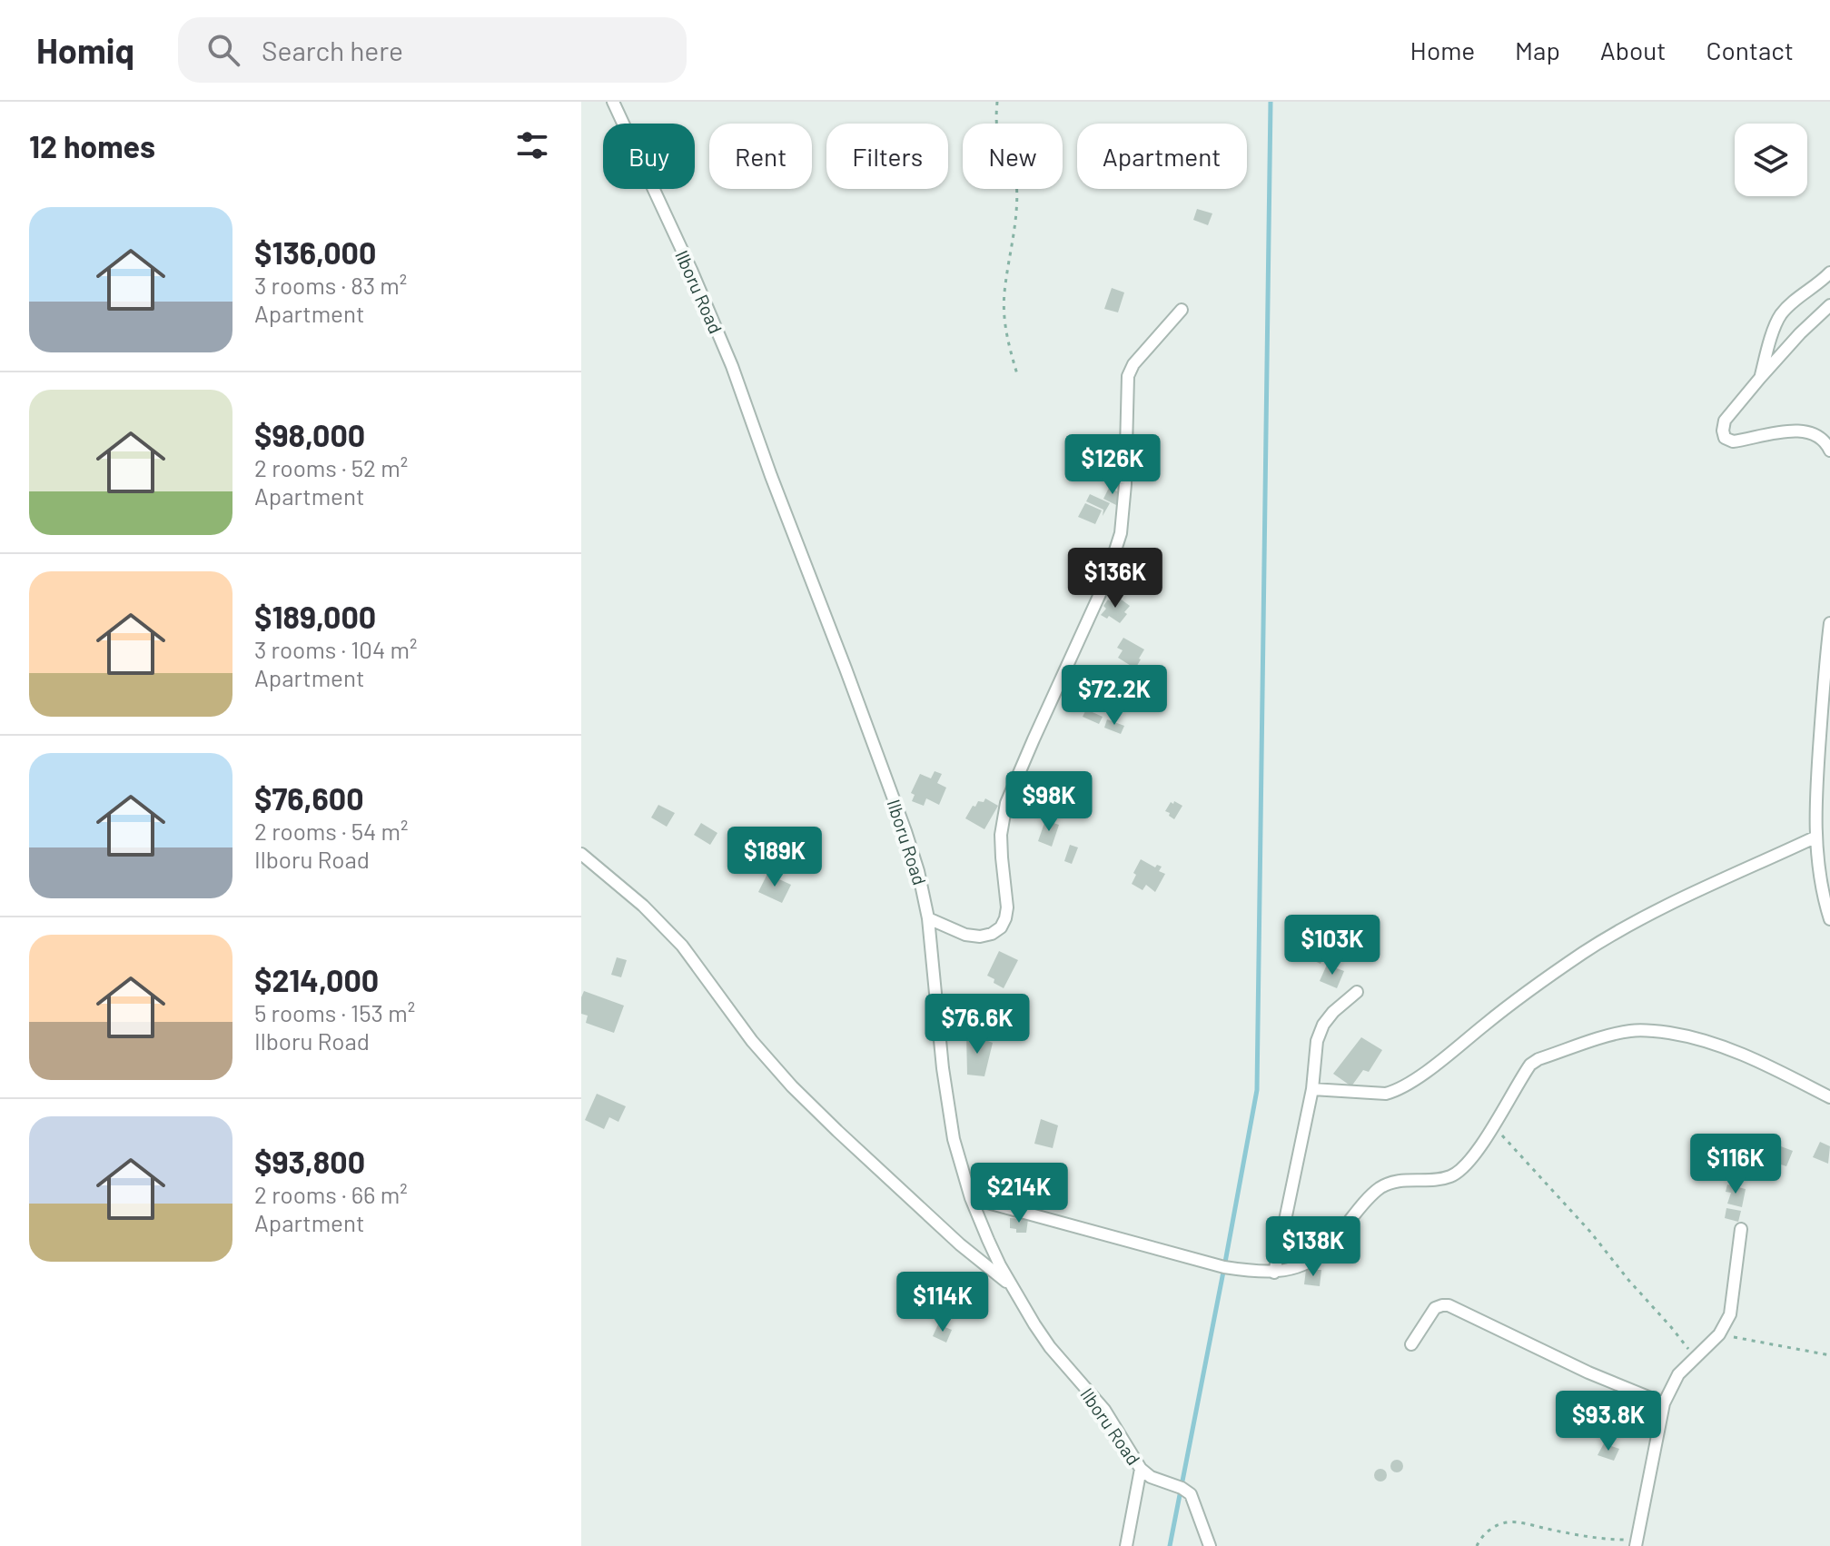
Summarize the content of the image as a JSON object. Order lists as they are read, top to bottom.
{
  "streets": {
    "street": ["Ilboru Road"]
  },
  "page": {
    "header": "Homiq",
    "search": "Search here",
    "nav": [
      "Home",
      "Map",
      "About",
      "Contact"
    ],
    "heading": "12 homes",
    "chip": [
      "Buy",
      "Rent",
      "Filters",
      "New",
      "Apartment"
    ],
    "list": [
      {
        "name": "$136,000",
        "note": "3 rooms · 83 m² · Apartment"
      },
      {
        "name": "$98,000",
        "note": "2 rooms · 52 m² · Apartment"
      },
      {
        "name": "$189,000",
        "note": "3 rooms · 104 m² · Apartment"
      },
      {
        "name": "$76,600",
        "note": "2 rooms · 54 m² · Ilboru Road"
      },
      {
        "name": "$214,000",
        "note": "5 rooms · 153 m² · Ilboru Road"
      },
      {
        "name": "$93,800",
        "note": "2 rooms · 66 m² · Apartment"
      }
    ],
    "price": [
      "$126K",
      "$136K",
      "$72.2K",
      "$98K",
      "$189K",
      "$103K",
      "$76.6K",
      "$116K",
      "$214K",
      "$138K",
      "$114K",
      "$93.8K"
    ]
  }
}
